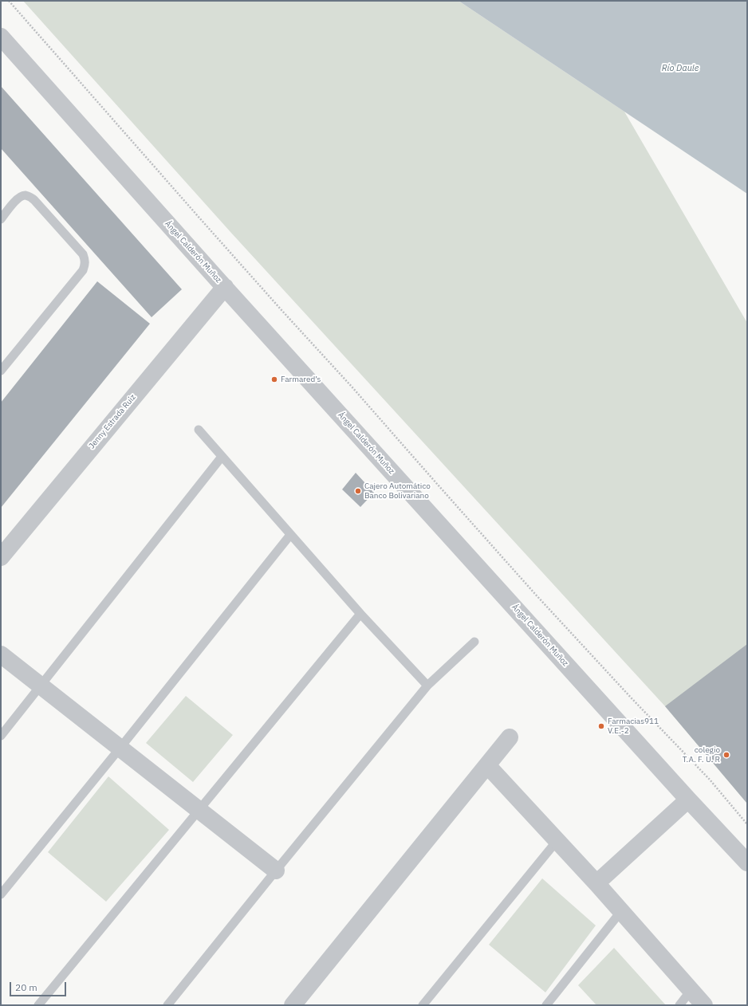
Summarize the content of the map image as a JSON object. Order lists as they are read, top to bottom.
{
  "streets": {
    "street": ["Ángel Calderón Muñoz", "Jenny Estrada Ruiz"]
  },
  "crossings": [
    ["Ángel Calderón Muñoz", "Jenny Estrada Ruiz"]
  ],
  "water": ["Río Daule"],
  "places": [
    "Farmared’s",
    "Cajero Automático Banco Bolivariano",
    "Farmacias911 V.E.-2",
    "colegio T.A. F. U. R"
  ],
  "scale_bar": "20 m"
}
